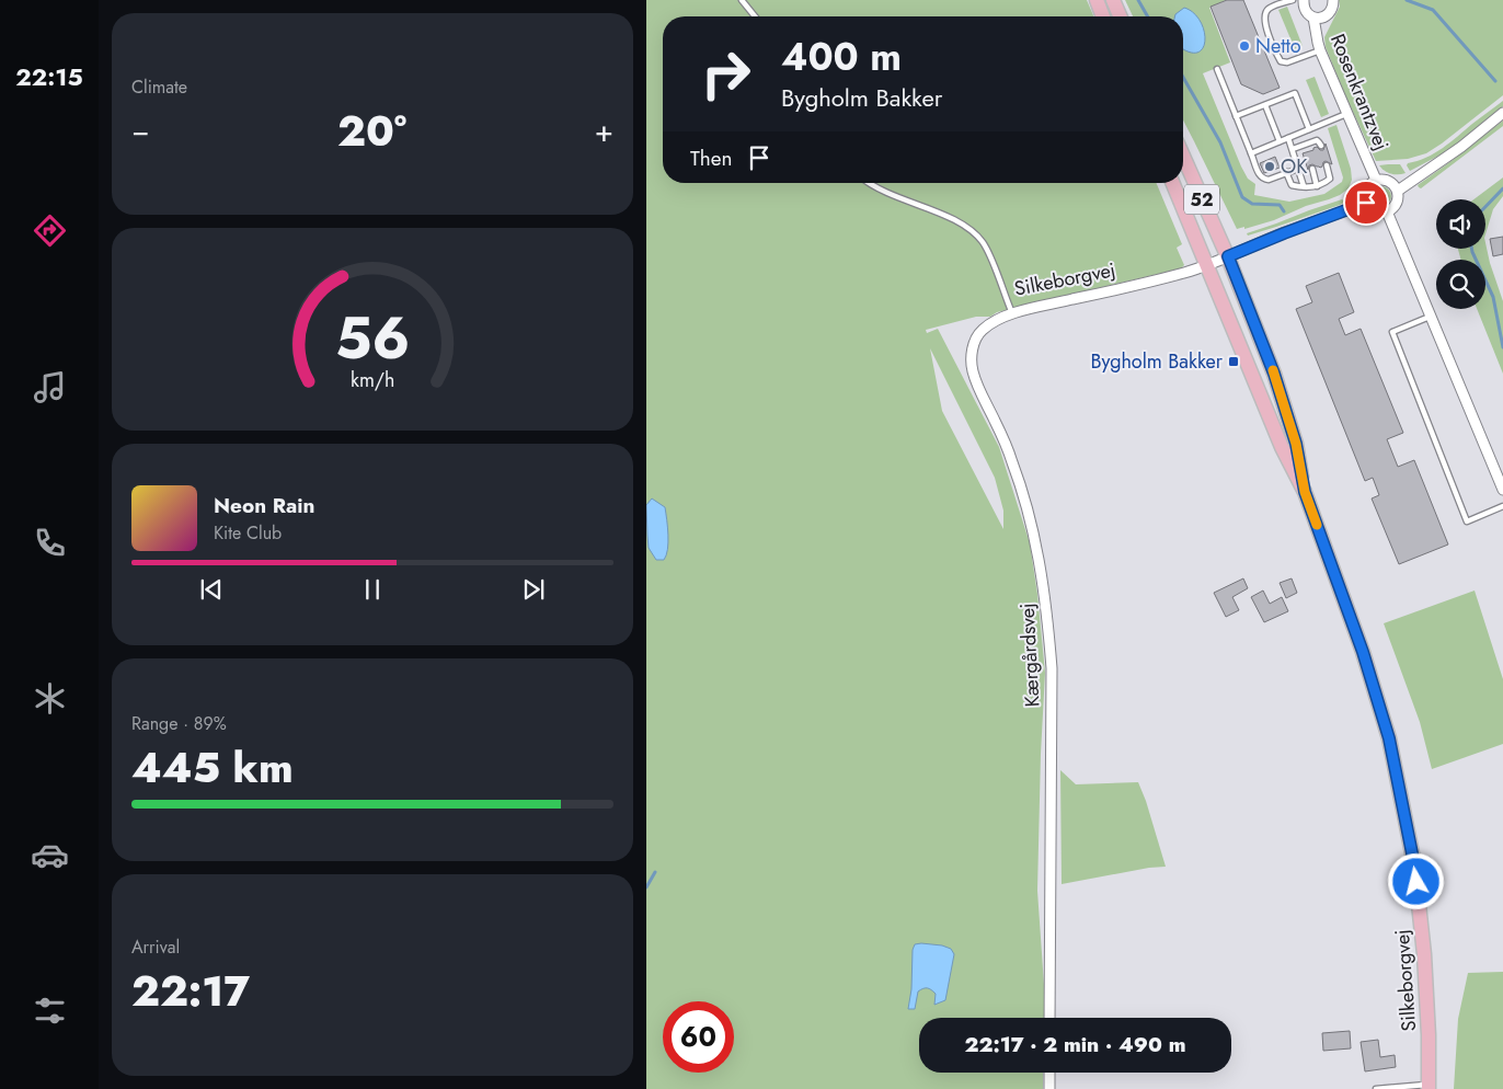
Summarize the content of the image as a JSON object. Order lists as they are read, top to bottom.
{
  "streets": {
    "main road": ["52", "Silkeborgvej"],
    "street": ["Rosenkrantzvej", "Kærgårdsvej"]
  },
  "crossings": [
    ["Silkeborgvej", "Kærgårdsvej"]
  ],
  "places": {
    "other": ["Netto", "OK"],
    "transit": ["Bygholm Bakker"]
  },
  "page": {
    "tabs": "22:15",
    "tile": [
      "Climate",
      ["Range · 89%", "445 km"],
      ["Arrival", "22:17"]
    ],
    "turn": ["400 m", "Bygholm Bakker"],
    "heat": ["−", "20°", "+"],
    "then": "Then",
    "song": ["Neon Rain", "Kite Club"],
    "limit": "60",
    "trip": "22:17 · 2 min · 490 m",
    "gauge": ["56", "km/h"]
  }
}
